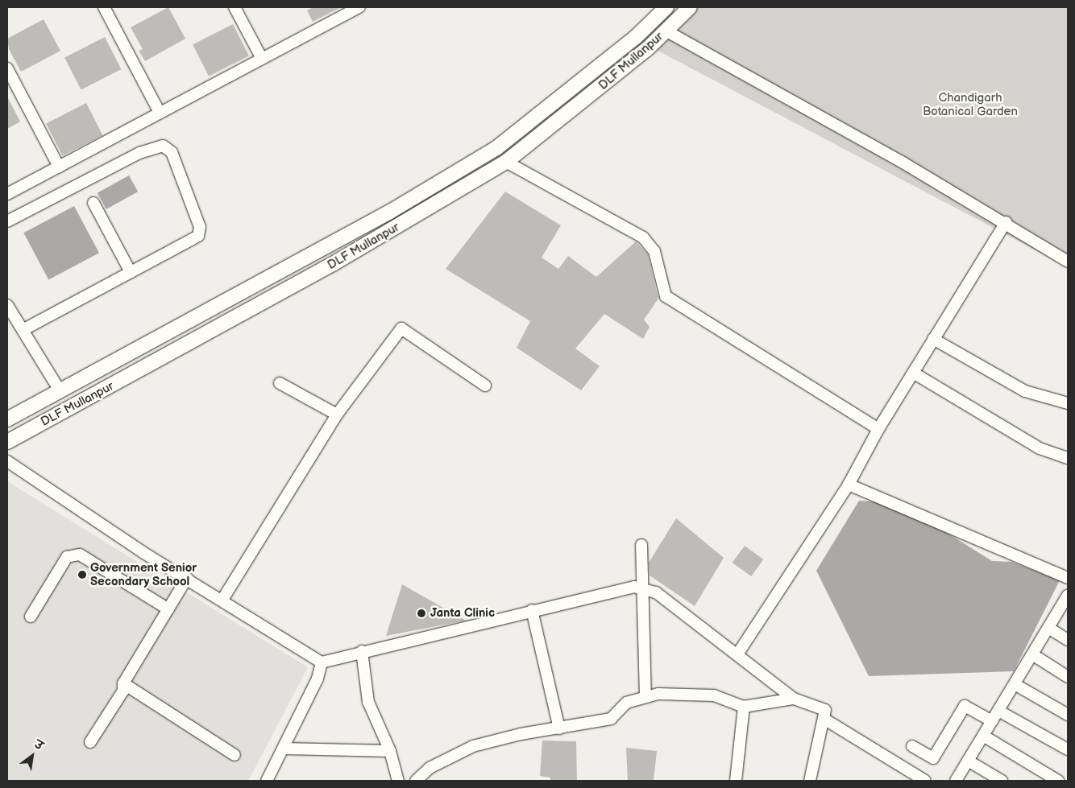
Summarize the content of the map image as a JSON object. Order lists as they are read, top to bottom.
{
  "streets": {
    "main road": ["DLF Mullanpur"]
  },
  "parks": ["Chandigarh Botanical Garden"],
  "places": ["Government Senior Secondary School", "Janta Clinic"],
  "north": "top right"
}
